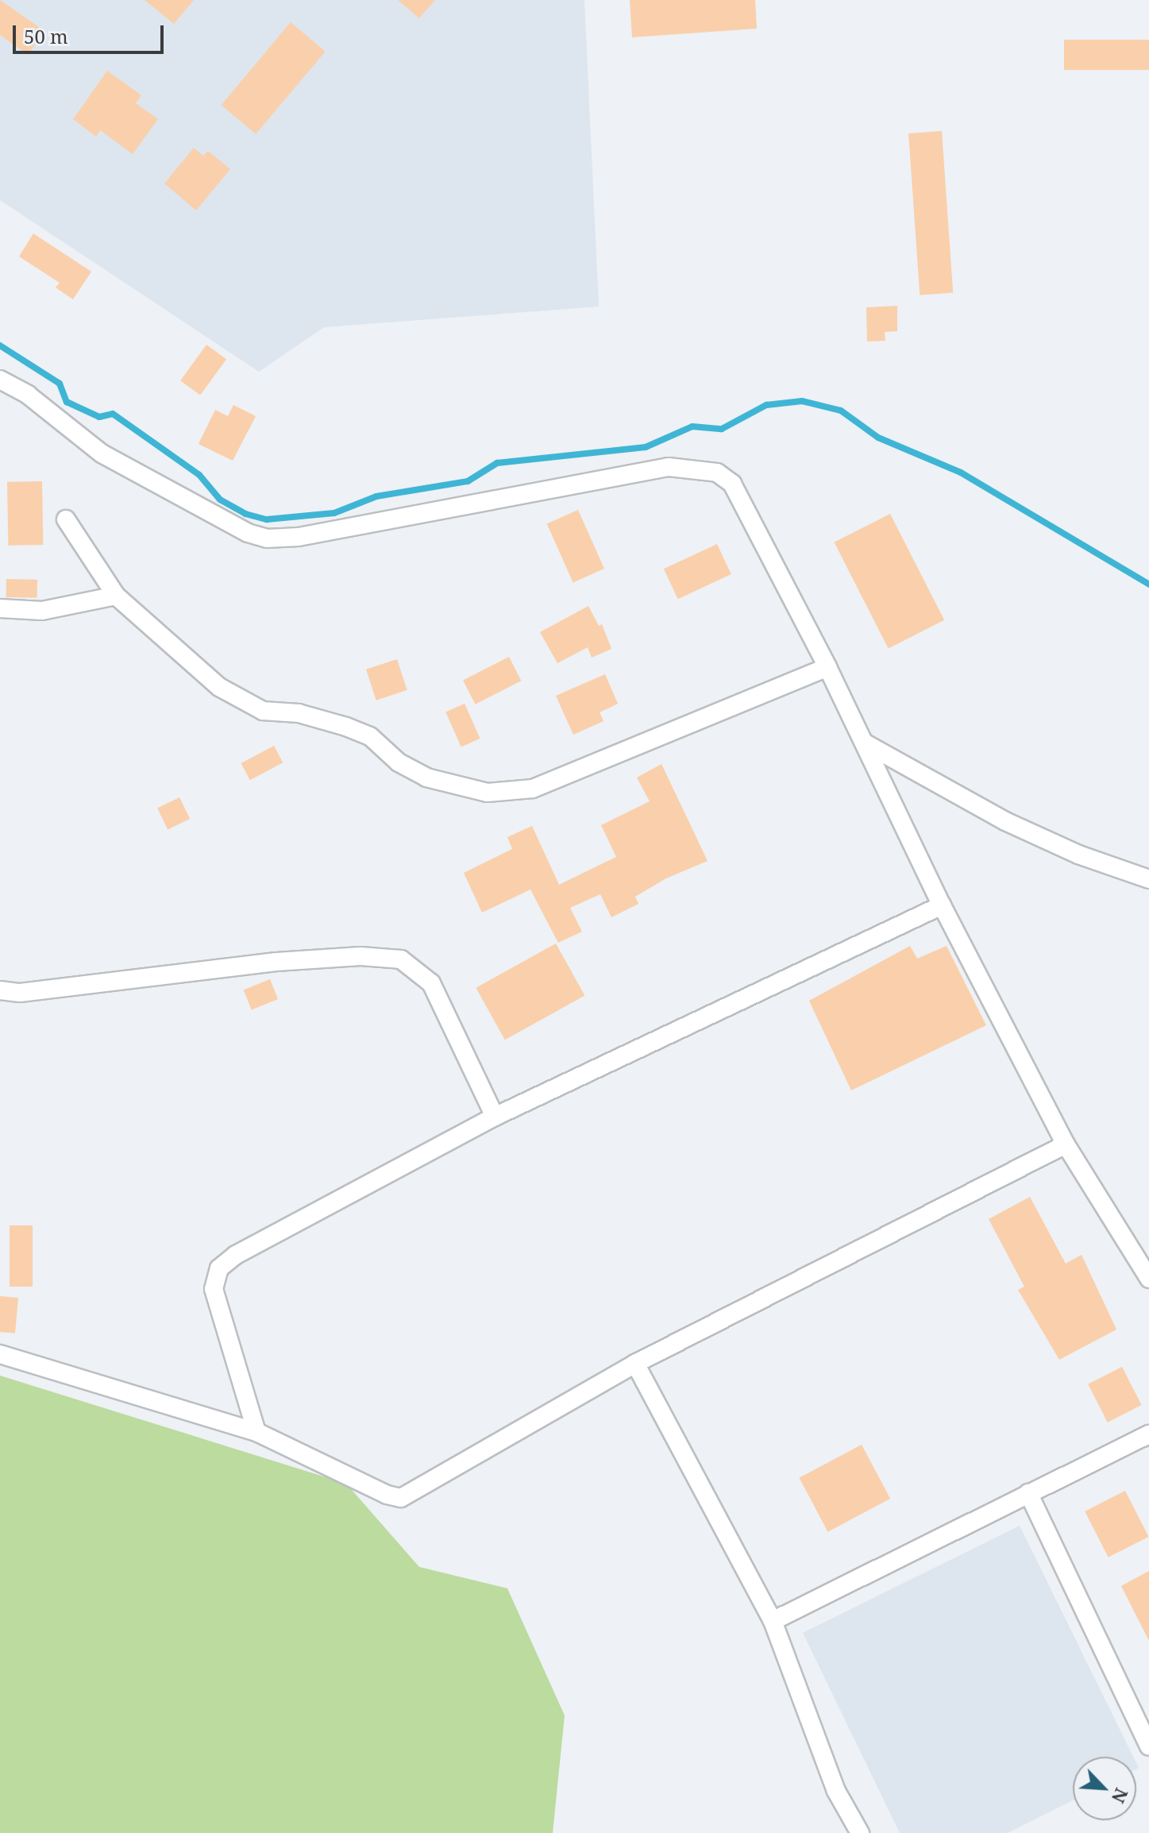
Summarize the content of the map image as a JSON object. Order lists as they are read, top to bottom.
{
  "scale_bar": "50 m",
  "north": "bottom right"
}
